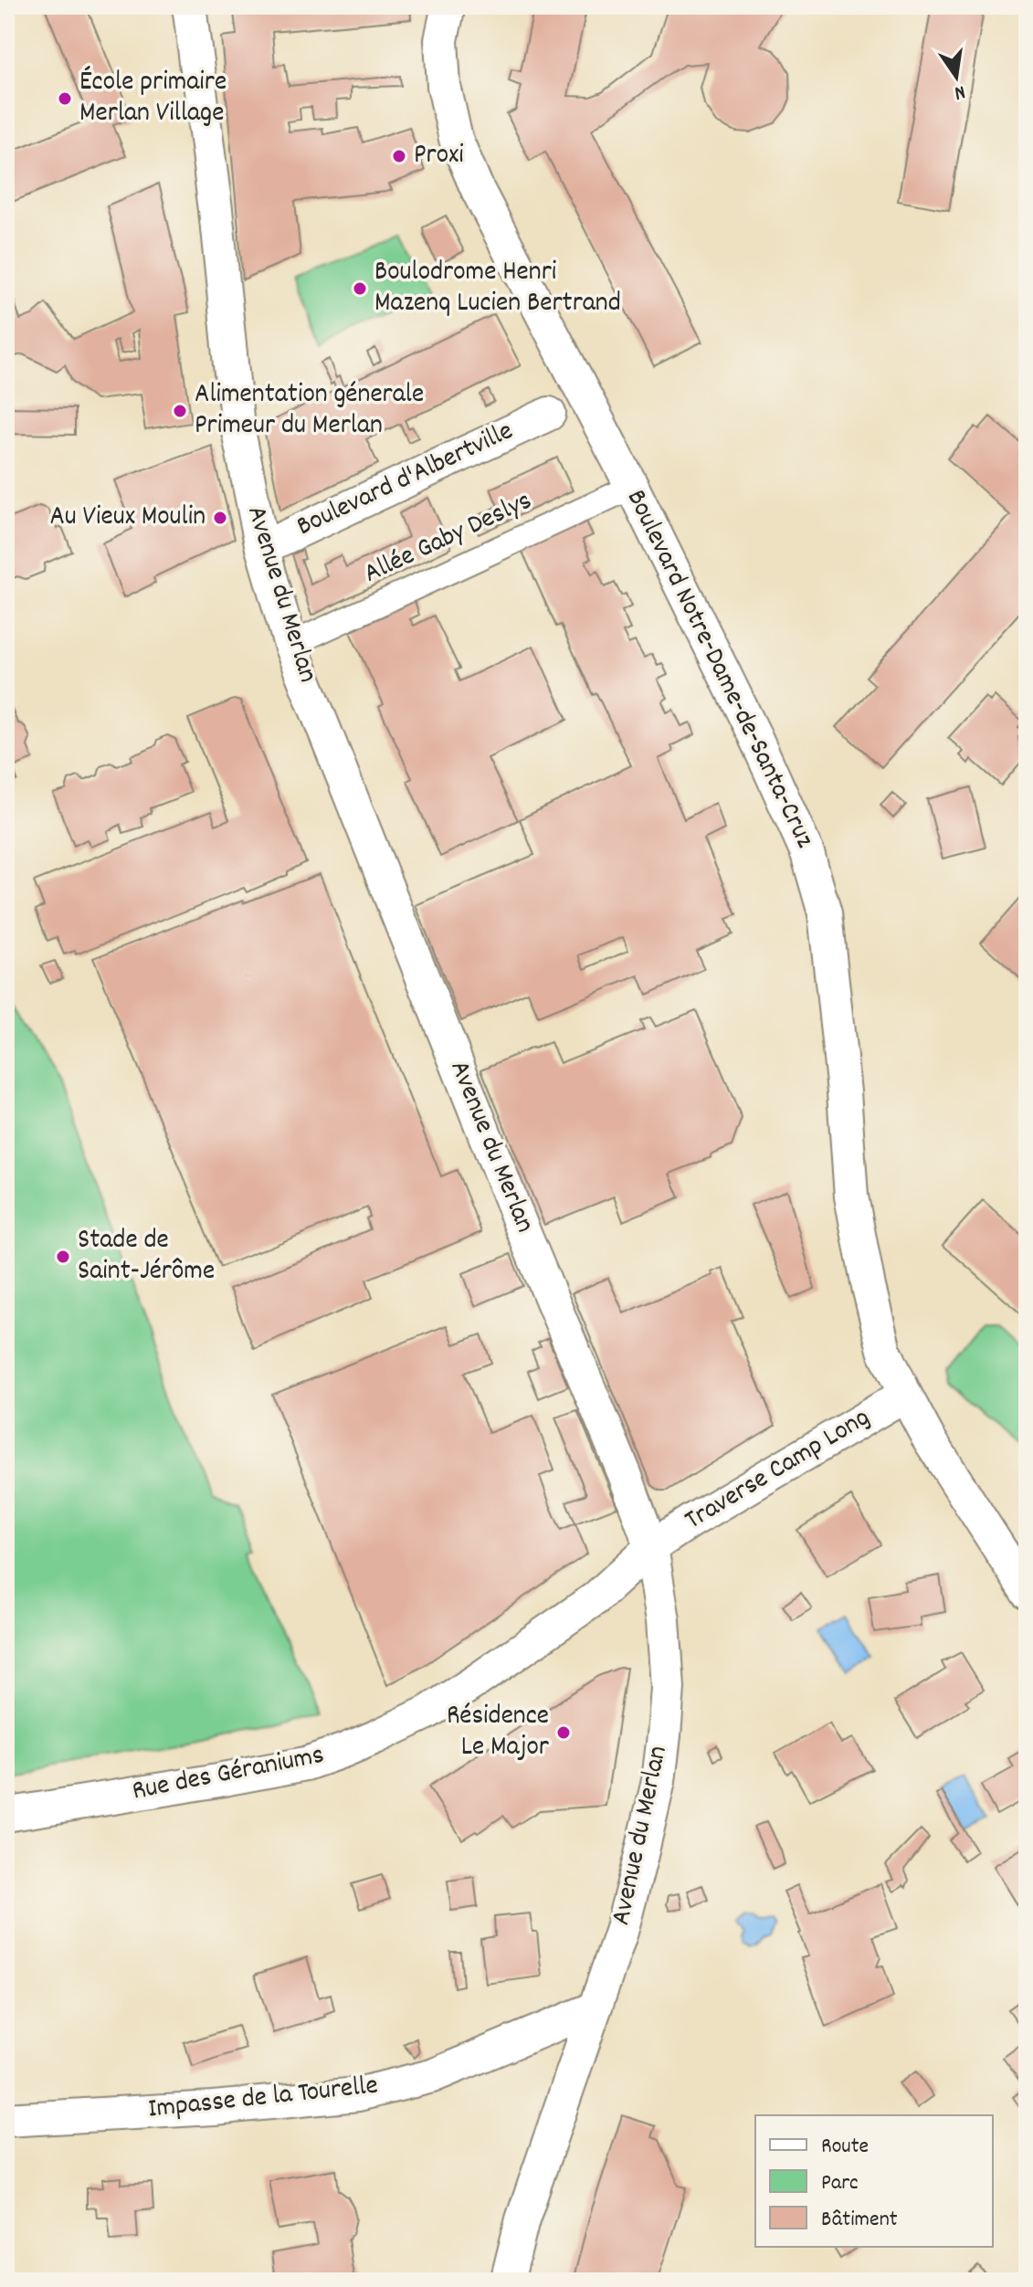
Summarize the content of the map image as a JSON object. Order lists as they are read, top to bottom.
{
  "streets": {
    "street": [
      "Boulevard d'Albertville",
      "Allée Gaby Deslys",
      "Avenue du Merlan",
      "Boulevard Notre-Dame-de-Santa-Cruz",
      "Traverse Camp Long",
      "Rue des Géraniums",
      "Impasse de la Tourelle"
    ]
  },
  "crossings": [
    ["Boulevard d'Albertville", "Avenue du Merlan"],
    ["Allée Gaby Deslys", "Avenue du Merlan"],
    ["Allée Gaby Deslys", "Boulevard Notre-Dame-de-Santa-Cruz"],
    ["Avenue du Merlan", "Traverse Camp Long"],
    ["Avenue du Merlan", "Rue des Géraniums"],
    ["Avenue du Merlan", "Impasse de la Tourelle"],
    ["Boulevard Notre-Dame-de-Santa-Cruz", "Traverse Camp Long"],
    ["Traverse Camp Long", "Rue des Géraniums"]
  ],
  "places": [
    "École primaire Merlan Village",
    "Proxi",
    "Boulodrome Henri Mazenq Lucien Bertrand",
    "Alimentation génerale Primeur du Merlan",
    "Au Vieux Moulin",
    "Stade de Saint-Jérôme",
    "Résidence Le Major"
  ],
  "legend": ["Route", "Parc", "Bâtiment"],
  "north": "bottom"
}
